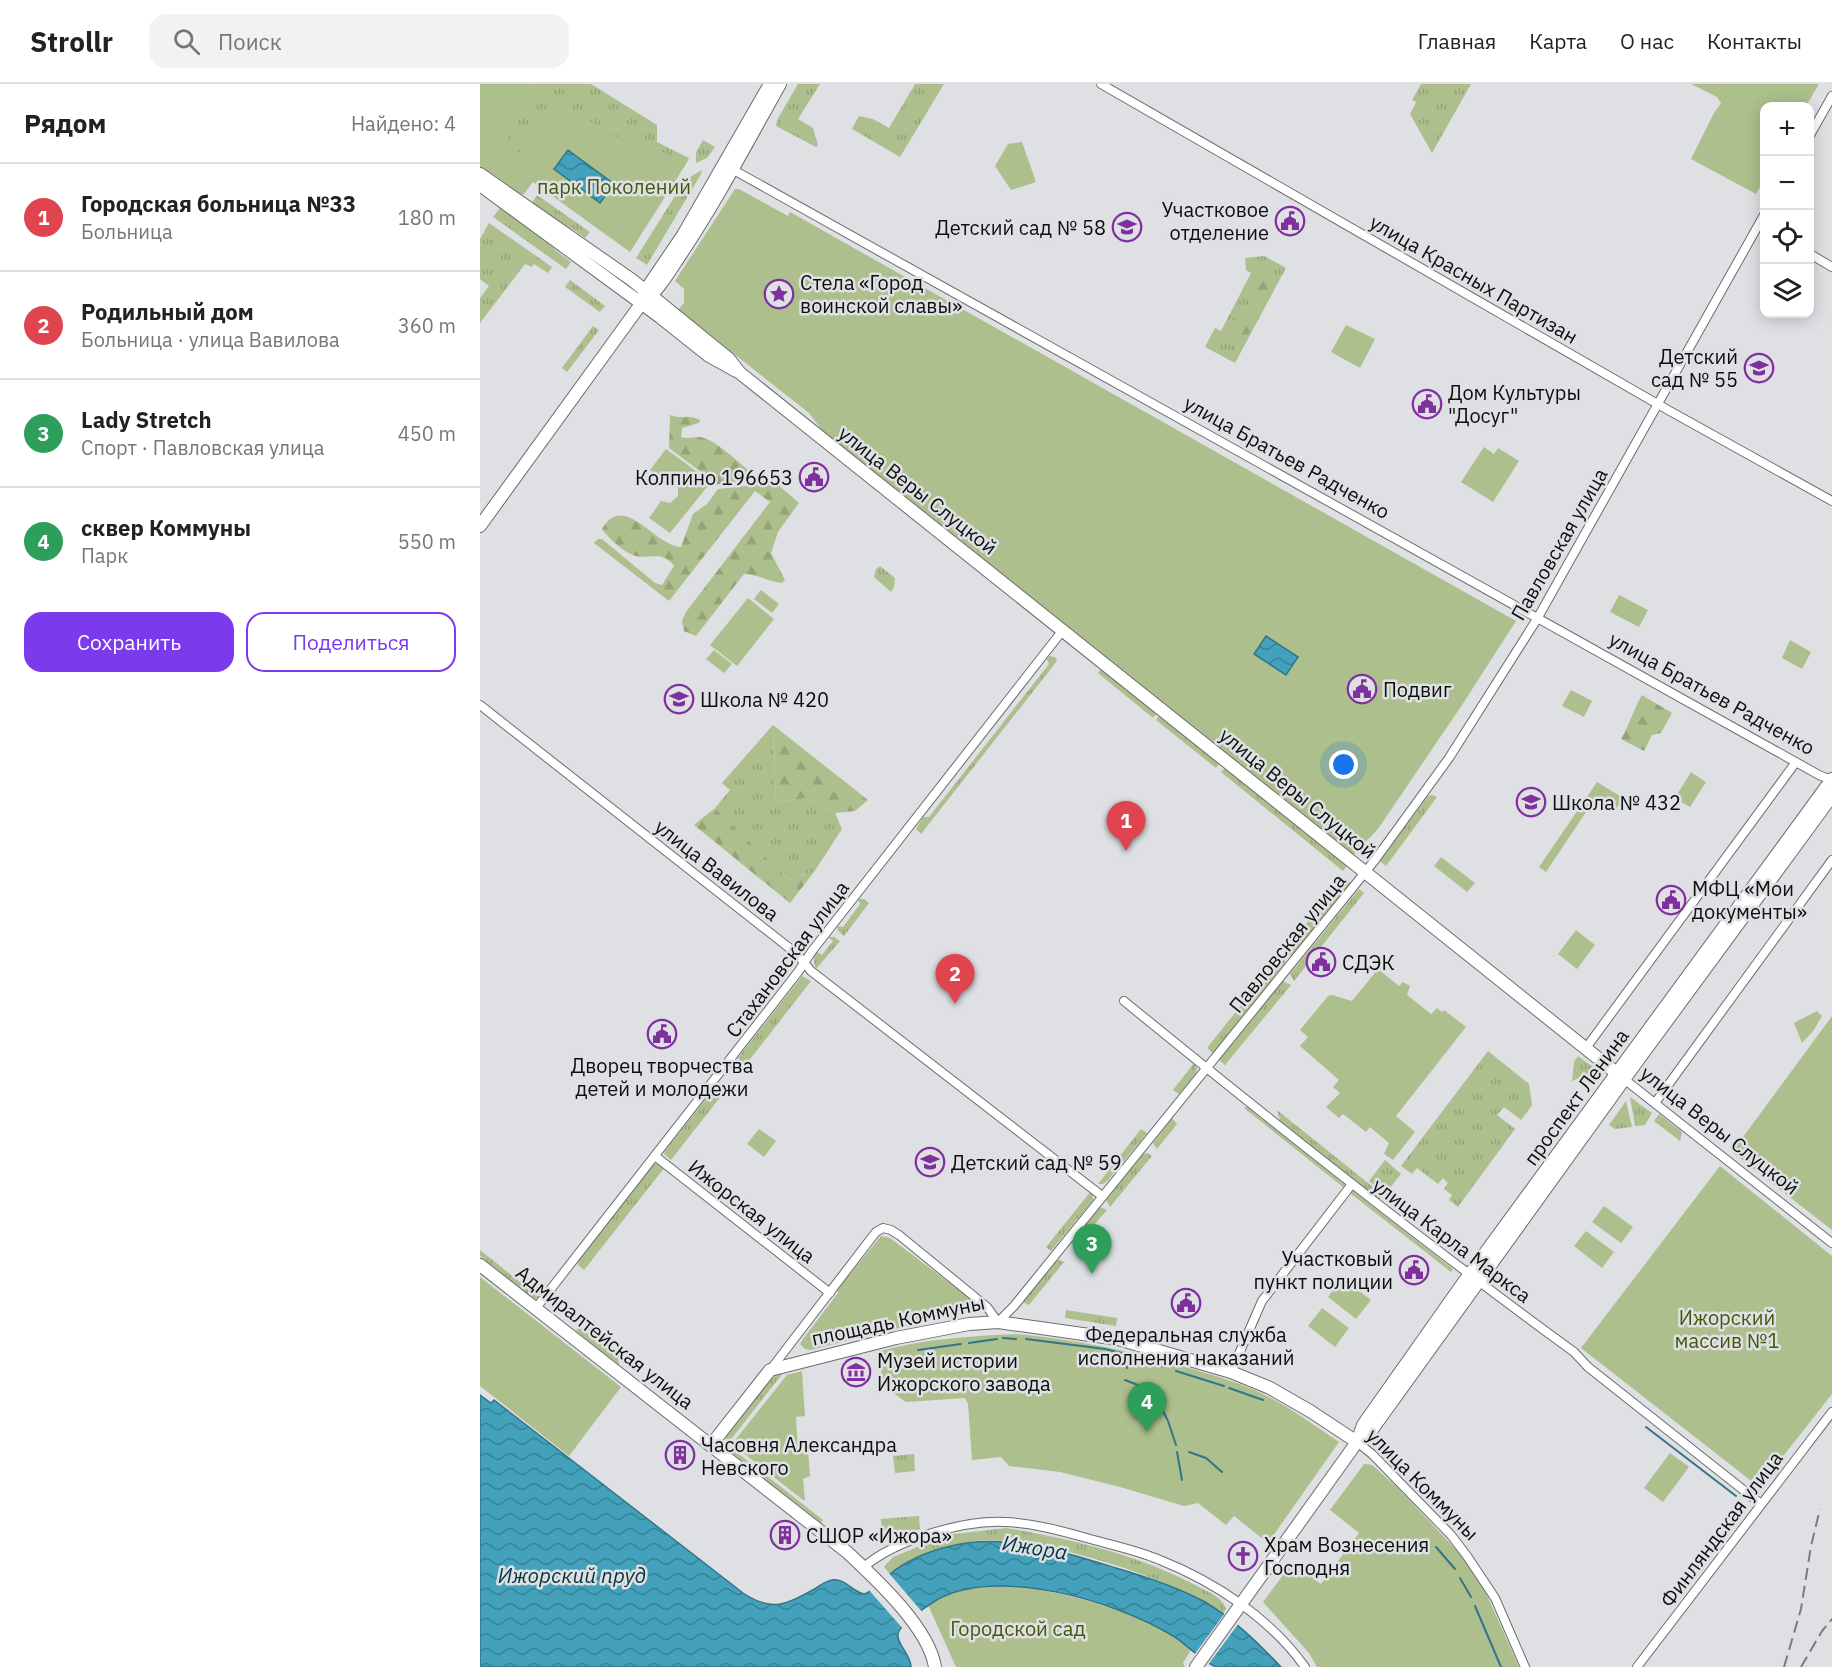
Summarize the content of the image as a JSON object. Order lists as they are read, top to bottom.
{
  "streets": {
    "street": [
      "улица Красных Партизан",
      "улица Братьев Радченко",
      "улица Веры Слуцкой",
      "Павловская улица",
      "улица Вавилова",
      "Стахановская улица",
      "проспект Ленина",
      "Ижорская улица",
      "улица Карла Маркса",
      "площадь Коммуны",
      "Адмиралтейская улица",
      "улица Коммуны",
      "Финляндская улица"
    ]
  },
  "crossings": [
    ["улица Красных Партизан", "Павловская улица"],
    ["улица Братьев Радченко", "Павловская улица"],
    ["улица Братьев Радченко", "проспект Ленина"],
    ["улица Веры Слуцкой", "Павловская улица"],
    ["улица Веры Слуцкой", "Стахановская улица"],
    ["улица Веры Слуцкой", "проспект Ленина"],
    ["Павловская улица", "улица Вавилова"],
    ["Павловская улица", "улица Карла Маркса"],
    ["Павловская улица", "площадь Коммуны"],
    ["Павловская улица", "улица Коммуны"],
    ["улица Вавилова", "Стахановская улица"],
    ["Стахановская улица", "Ижорская улица"],
    ["Стахановская улица", "Адмиралтейская улица"],
    ["проспект Ленина", "улица Карла Маркса"],
    ["проспект Ленина", "улица Коммуны"],
    ["Ижорская улица", "площадь Коммуны"],
    ["улица Карла Маркса", "Финляндская улица"],
    ["площадь Коммуны", "Адмиралтейская улица"],
    ["площадь Коммуны", "улица Коммуны"]
  ],
  "water": ["Ижора", "Ижорский пруд"],
  "parks": ["парк Поколений", "Ижорский массив №1", "Городской сад"],
  "places": {
    "public building": [
      "Участковое отделение",
      "Дом Культуры \"Досуг\"",
      "Колпино 196653",
      "Подвиг",
      "МФЦ «Мои документы»",
      "СДЭК",
      "Дворец творчества детей и молодежи",
      "Участковый пункт полиции",
      "Федеральная служба исполнения наказаний"
    ],
    "school or university": [
      "Детский сад № 58",
      "Детский сад № 55",
      "Школа № 420",
      "Школа № 432",
      "Детский сад № 59"
    ],
    "place": ["Стела «Город воинской славы»"],
    "museum": ["Музей истории Ижорского завода"],
    "building": ["Часовня Александра Невского", "СШОР «Ижора»"],
    "church": ["Храм Вознесения Господня"]
  },
  "page": {
    "header": "Strollr",
    "search": "Поиск",
    "nav": [
      "Главная",
      "Карта",
      "О нас",
      "Контакты"
    ],
    "heading": ["Рядом", "Найдено: 4"],
    "map_buttons": ["+", "−"],
    "list": [
      {
        "mark": "1",
        "name": "Городская больница №33",
        "note": "Больница",
        "value": "180 m"
      },
      {
        "mark": "2",
        "name": "Родильный дом",
        "note": "Больница · улица Вавилова",
        "value": "360 m"
      },
      {
        "mark": "3",
        "name": "Lady Stretch",
        "note": "Спорт · Павловская улица",
        "value": "450 m"
      },
      {
        "mark": "4",
        "name": "сквер Коммуны",
        "note": "Парк",
        "value": "550 m"
      }
    ],
    "buttons": ["Сохранить", "Поделиться"],
    "pins": [
      "1",
      "2",
      "3",
      "4"
    ]
  }
}
